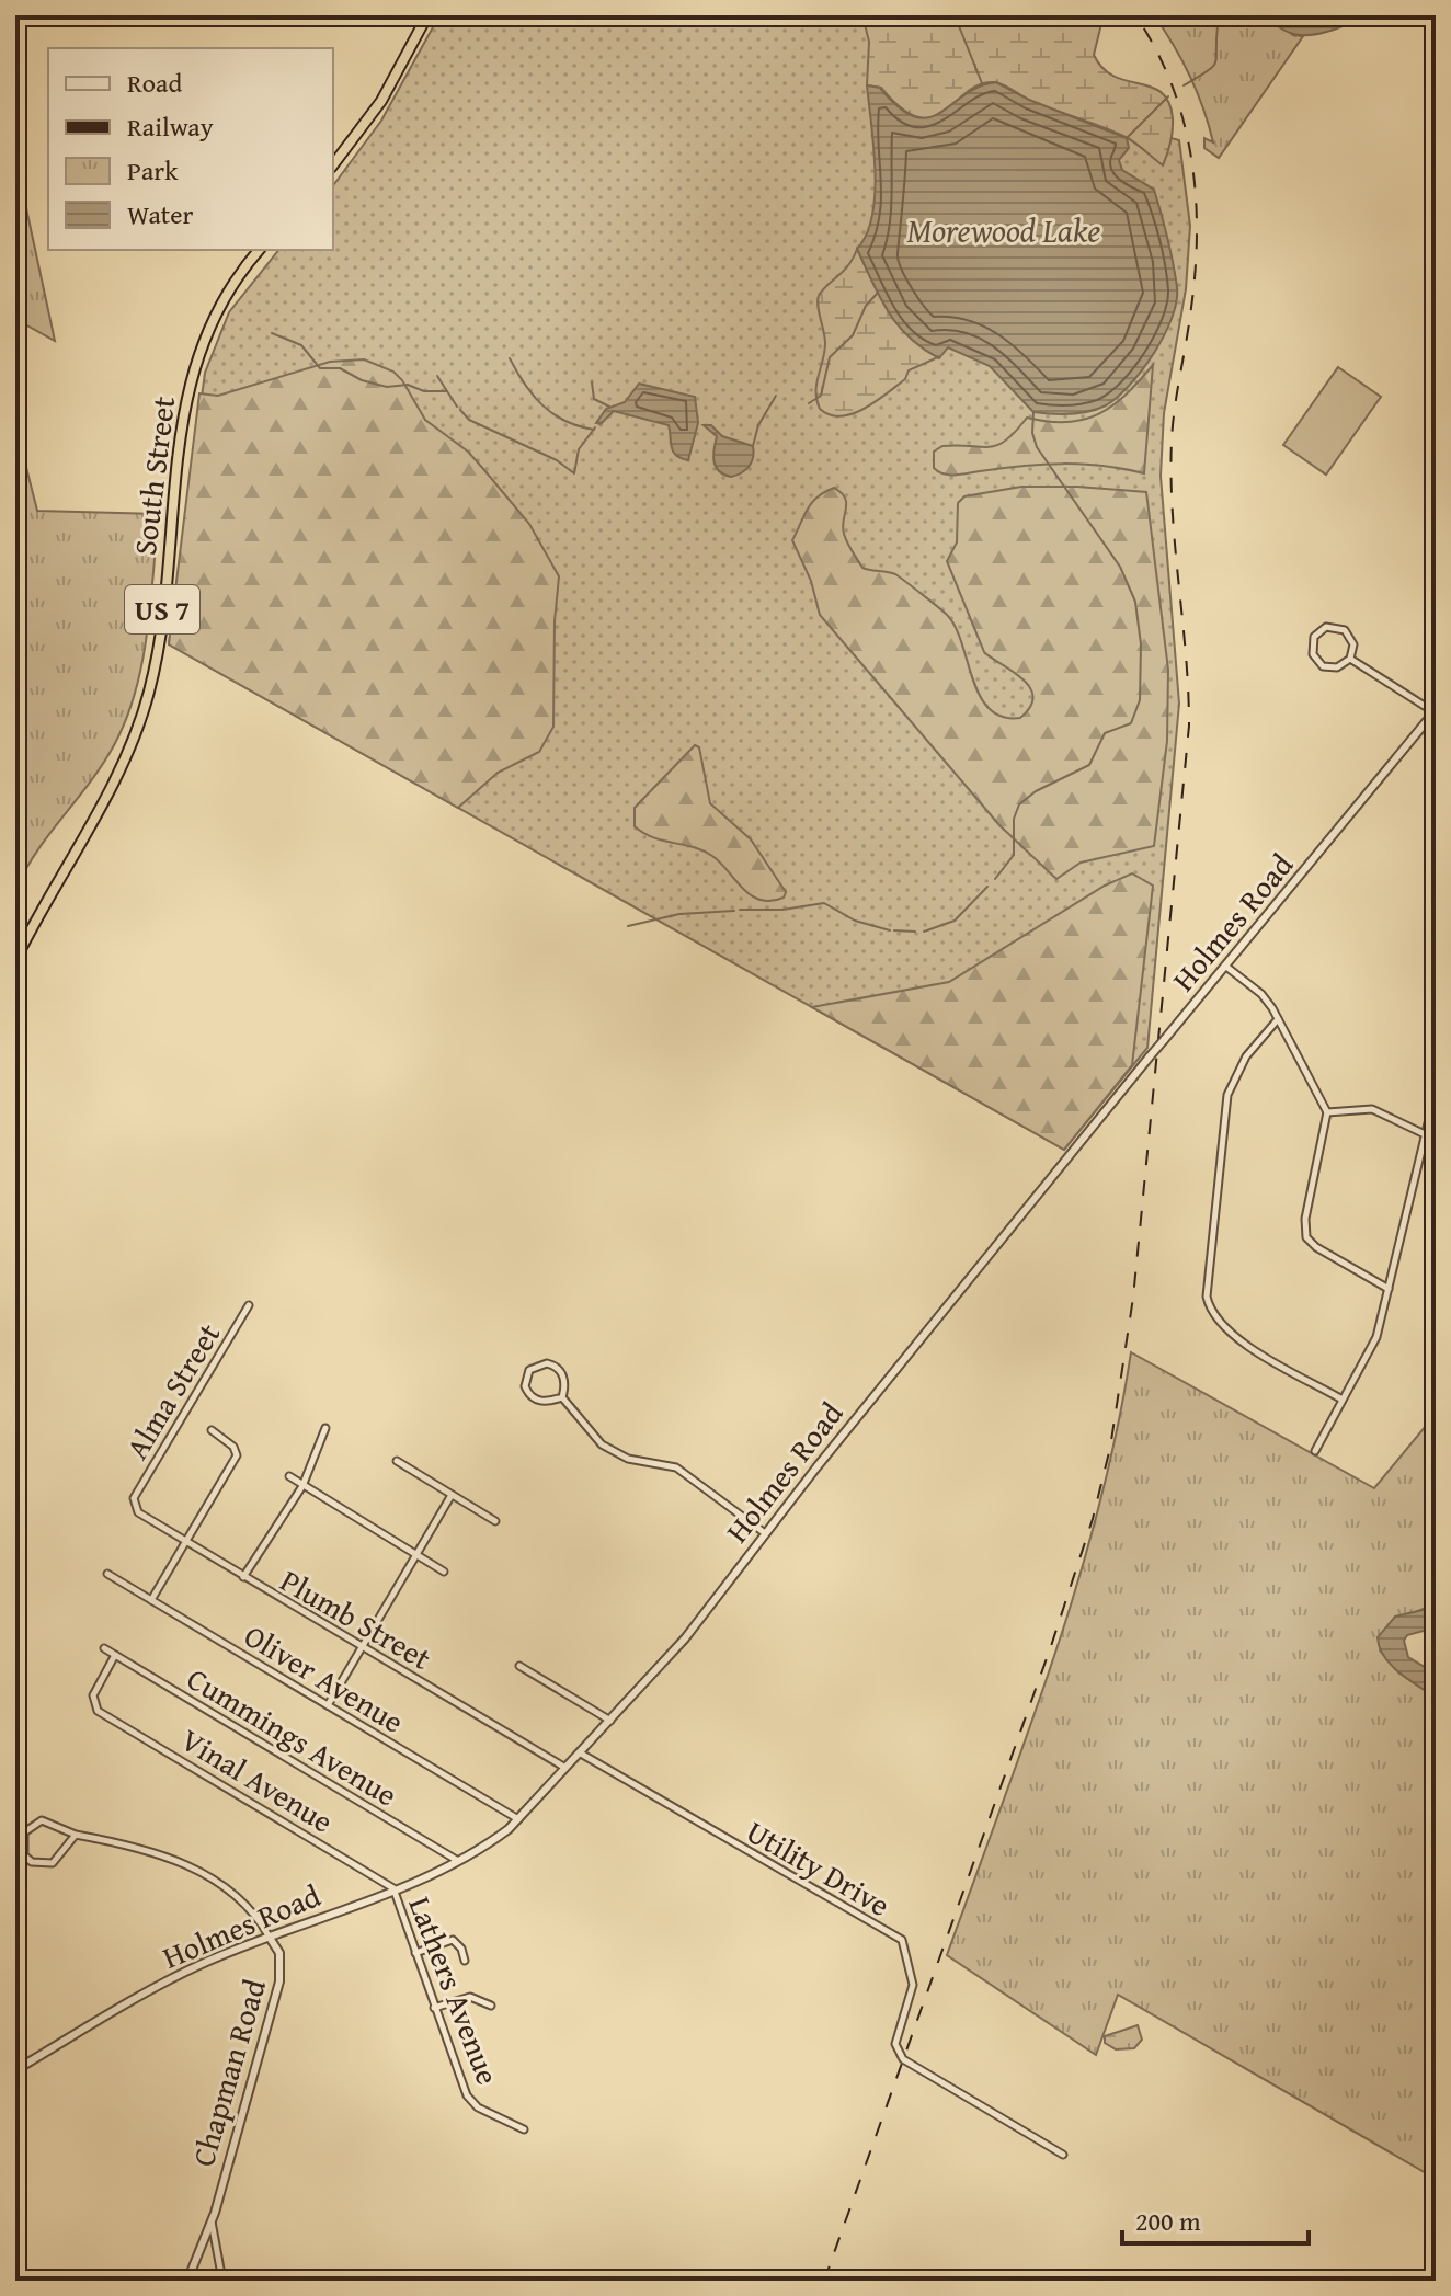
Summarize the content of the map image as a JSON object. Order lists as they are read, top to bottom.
{
  "streets": {
    "highway": ["South Street", "US 7"],
    "street": [
      "Holmes Road",
      "Alma Street",
      "Plumb Street",
      "Oliver Avenue",
      "Cummings Avenue",
      "Vinal Avenue",
      "Utility Drive",
      "Lathers Avenue",
      "Chapman Road"
    ]
  },
  "crossings": [
    ["Holmes Road", "Plumb Street"],
    ["Holmes Road", "Oliver Avenue"],
    ["Holmes Road", "Cummings Avenue"],
    ["Holmes Road", "Vinal Avenue"],
    ["Holmes Road", "Utility Drive"],
    ["Holmes Road", "Lathers Avenue"],
    ["Holmes Road", "Chapman Road"],
    ["Alma Street", "Plumb Street"],
    ["Cummings Avenue", "Vinal Avenue"],
    ["Vinal Avenue", "Lathers Avenue"]
  ],
  "water": ["Morewood Lake"],
  "legend": [
    "Road",
    "Railway",
    "Park",
    "Water"
  ],
  "scale_bar": "200 m"
}
